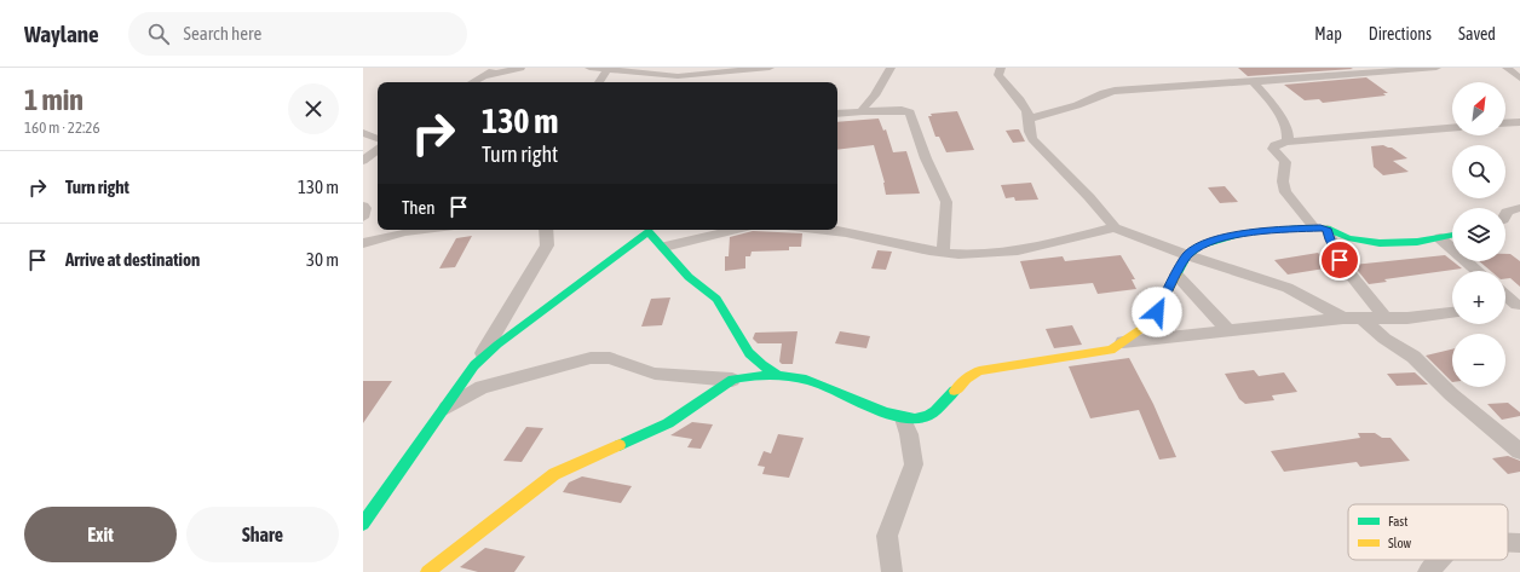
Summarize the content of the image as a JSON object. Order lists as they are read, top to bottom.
{
  "legend": ["Fast", "Slow"],
  "north": "top right",
  "page": {
    "header": "Waylane",
    "search": "Search here",
    "nav": ["Map", "Directions", "Saved"],
    "heading": ["1 min", "160 m · 22:26"],
    "map_buttons": ["+", "−"],
    "turn": ["130 m", "Turn right"],
    "list": [
      {
        "name": "Turn right",
        "value": "130 m"
      },
      {
        "name": "Arrive at destination",
        "value": "30 m"
      }
    ],
    "then": "Then",
    "buttons": ["Exit", "Share"]
  }
}
